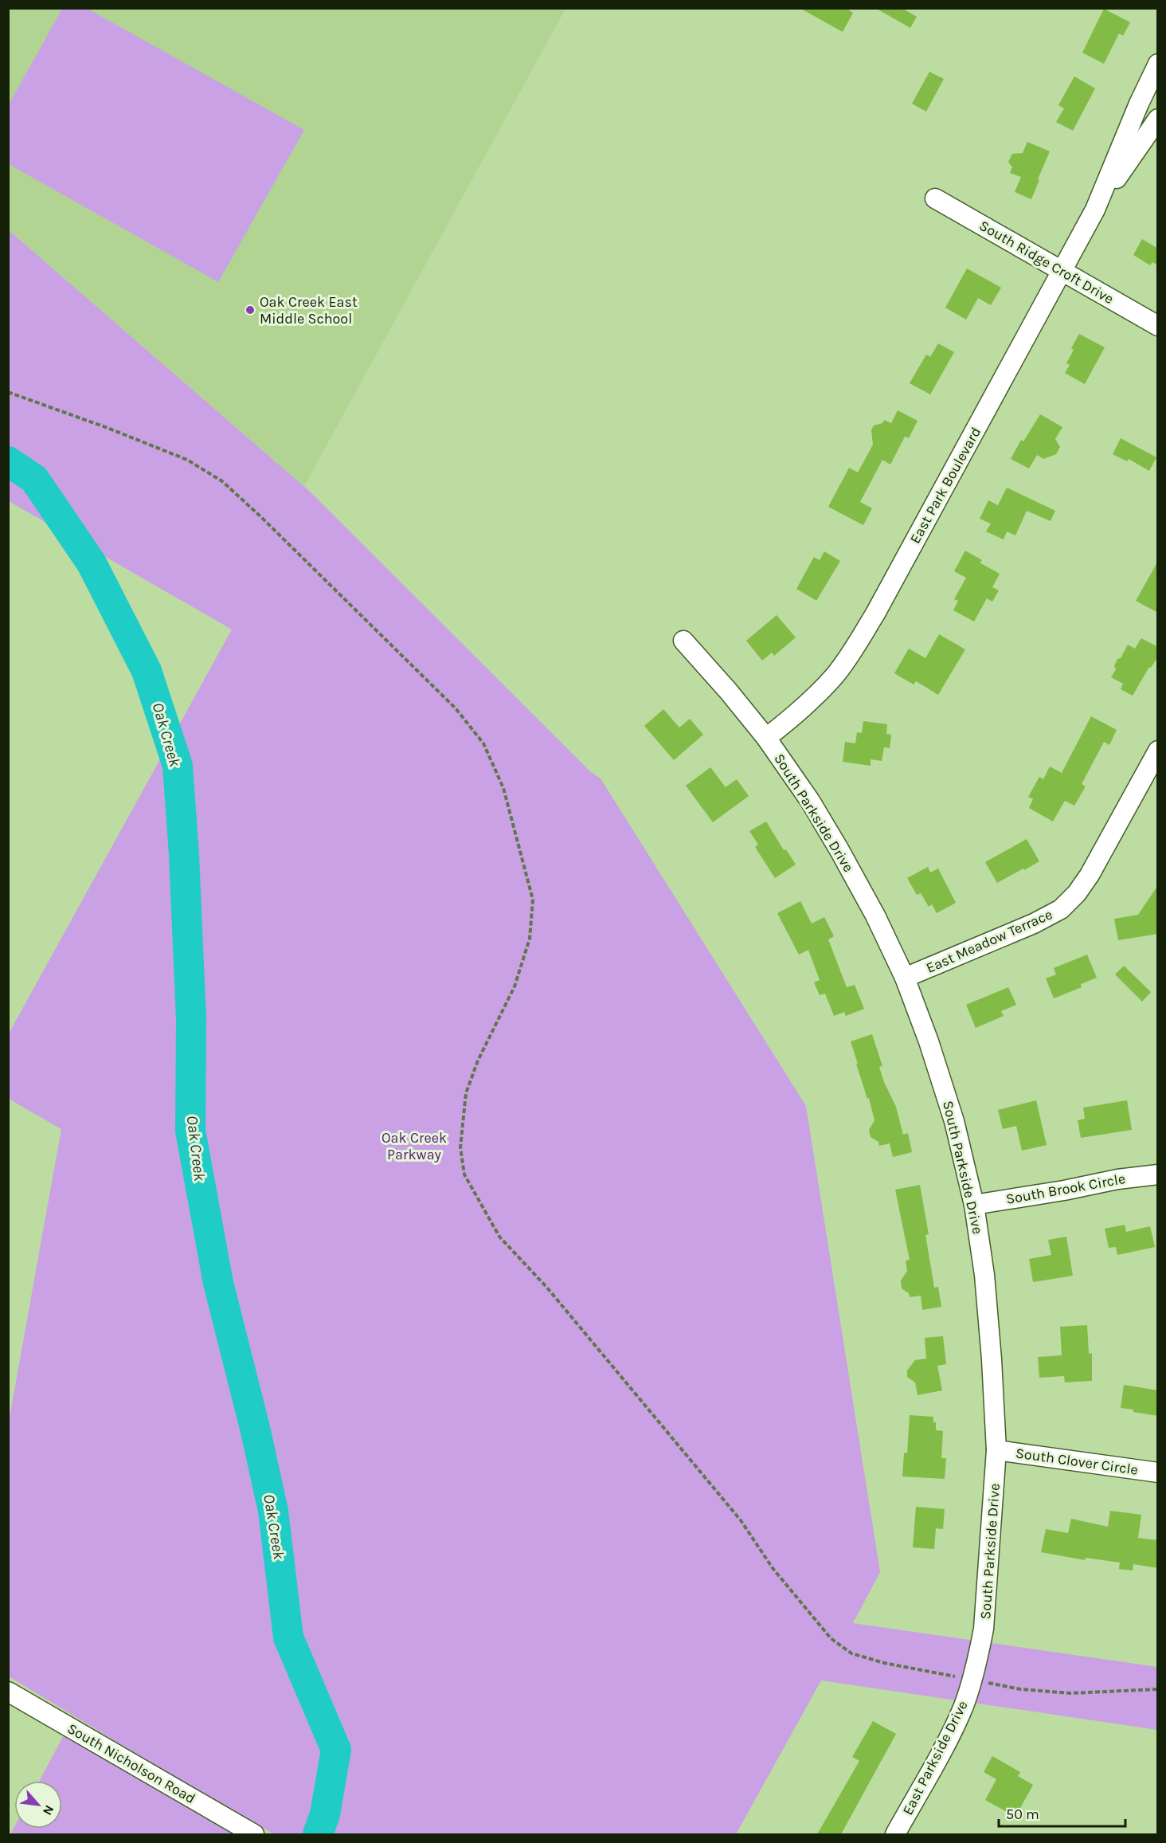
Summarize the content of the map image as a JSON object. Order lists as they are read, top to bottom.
{
  "streets": {
    "street": [
      "South Ridge Croft Drive",
      "East Park Boulevard",
      "South Parkside Drive",
      "East Meadow Terrace",
      "South Brook Circle",
      "South Clover Circle",
      "East Parkside Drive",
      "South Nicholson Road"
    ]
  },
  "crossings": [
    ["South Ridge Croft Drive", "East Park Boulevard"],
    ["East Park Boulevard", "South Parkside Drive"],
    ["South Parkside Drive", "East Meadow Terrace"],
    ["South Parkside Drive", "South Brook Circle"],
    ["South Parkside Drive", "South Clover Circle"],
    ["South Parkside Drive", "East Parkside Drive"]
  ],
  "water": ["Oak Creek"],
  "parks": ["Oak Creek Parkway"],
  "places": ["Oak Creek East Middle School"],
  "scale_bar": "50 m",
  "north": "bottom right"
}
